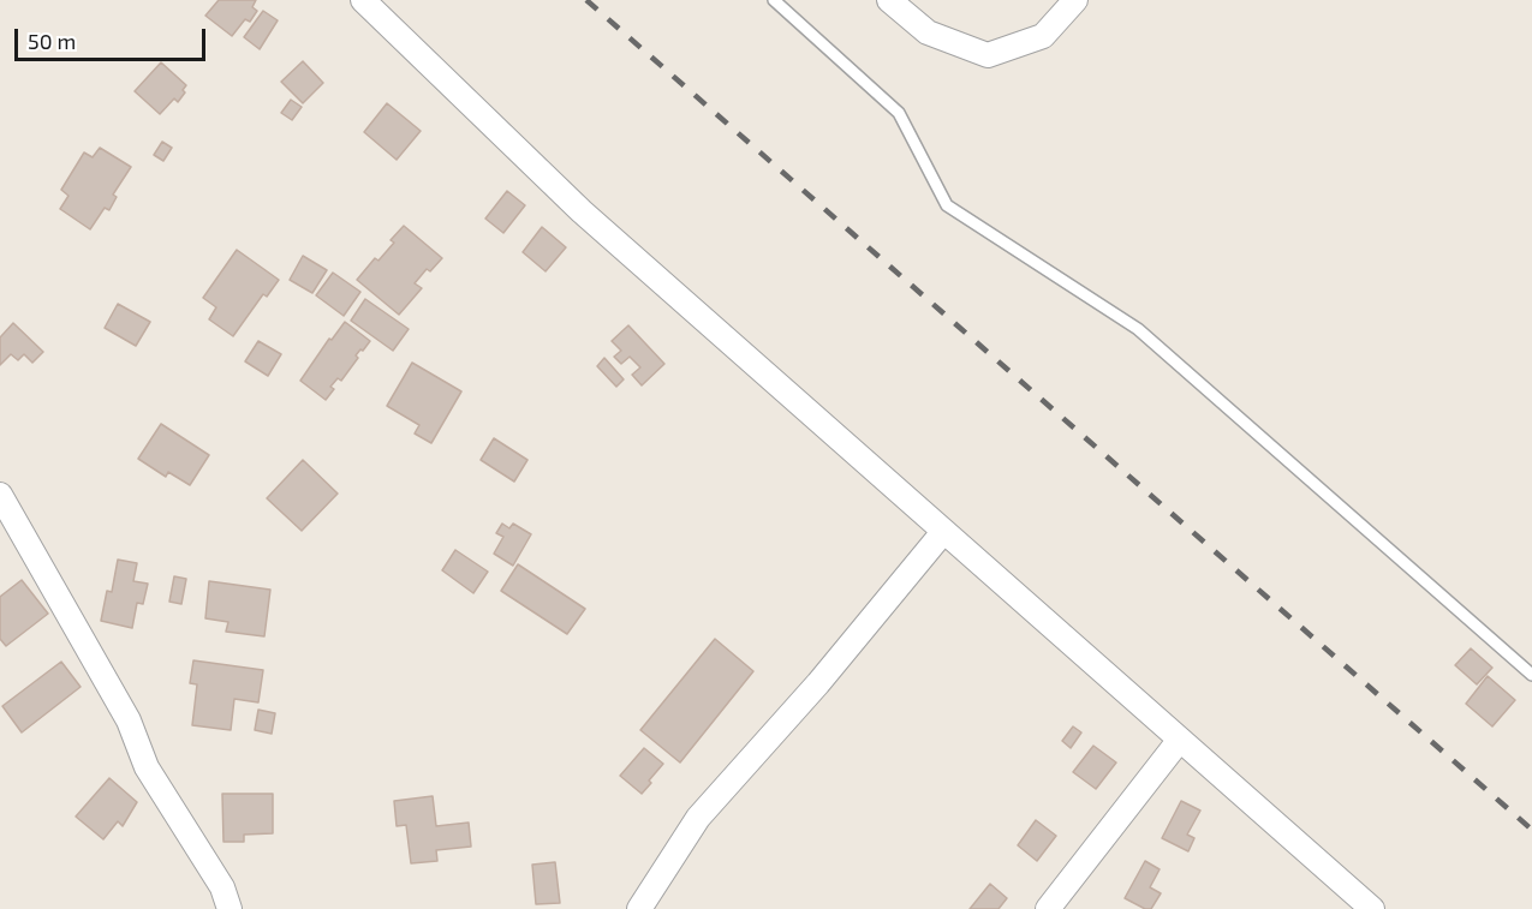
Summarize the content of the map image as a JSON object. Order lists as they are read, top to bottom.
{
  "scale_bar": "50 m"
}
